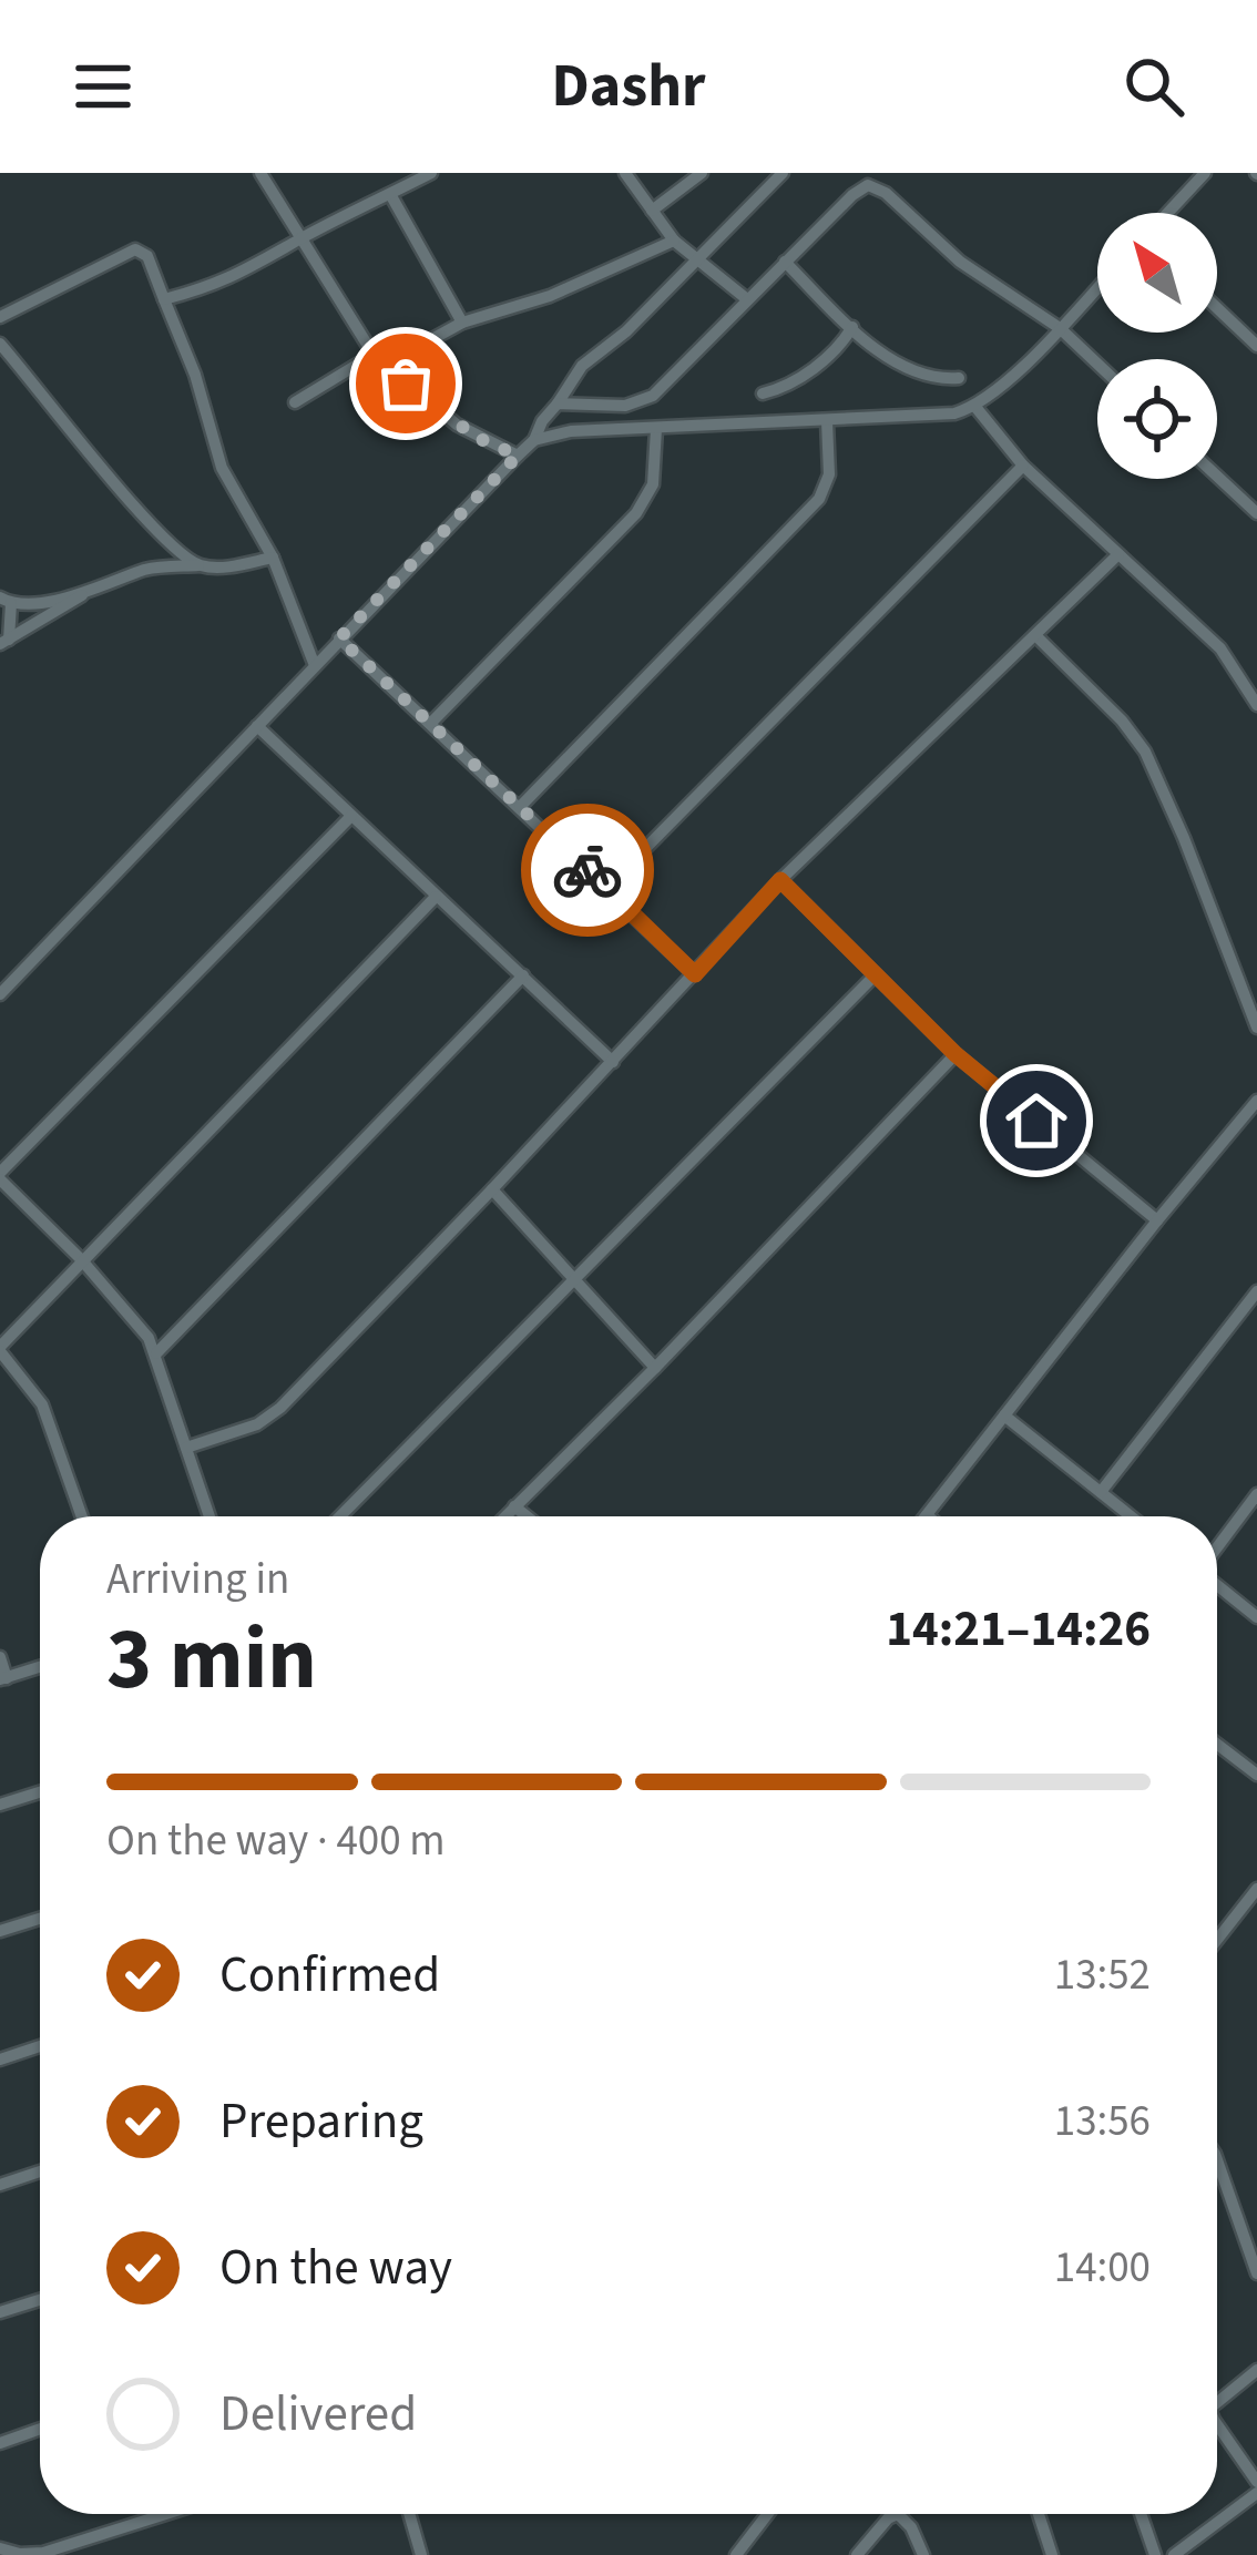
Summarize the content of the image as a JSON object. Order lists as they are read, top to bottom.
{
  "north": "top left",
  "page": {
    "header": "Dashr",
    "heading": ["3 min", "Arriving in", "14:21–14:26"],
    "bar": "On the way · 400 m",
    "list": [
      ["Confirmed", "13:52"],
      ["Preparing", "13:56"],
      ["On the way", "14:00"],
      "Delivered"
    ]
  }
}
